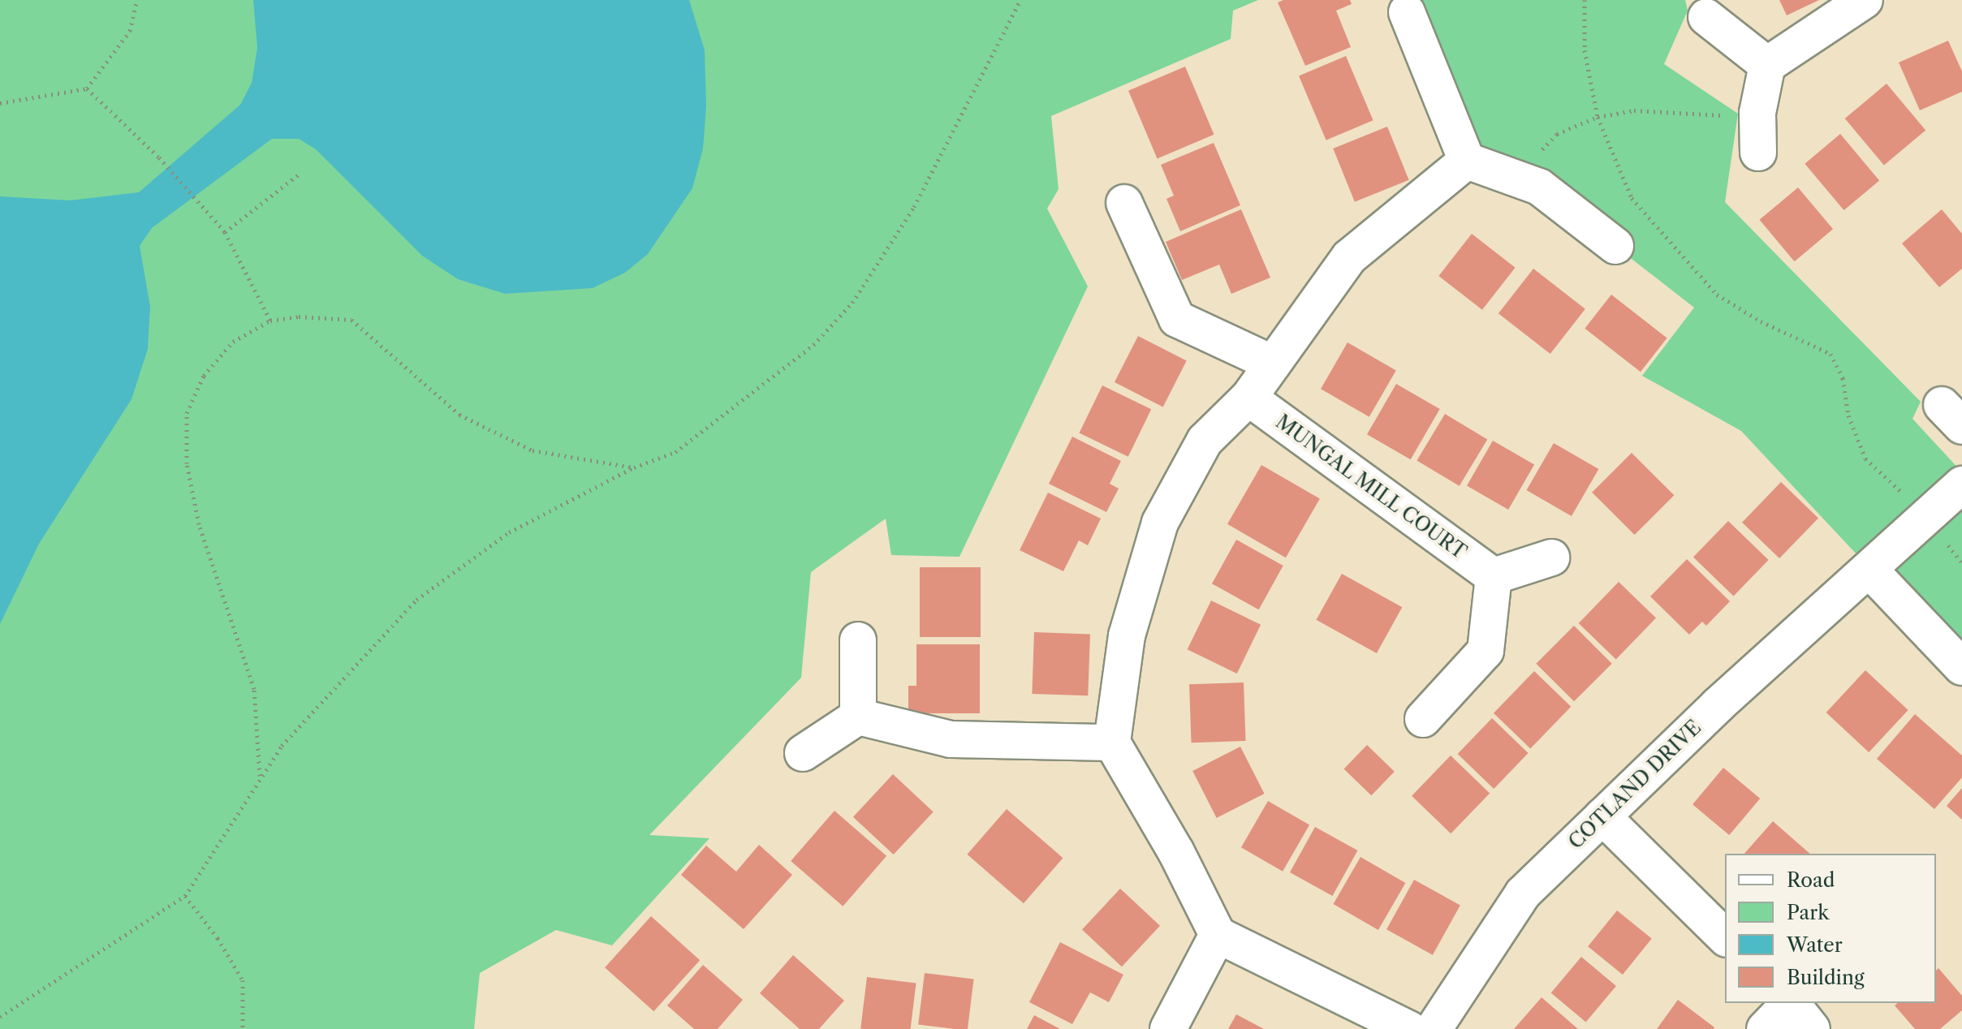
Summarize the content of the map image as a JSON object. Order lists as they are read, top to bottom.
{
  "streets": {
    "street": ["MUNGAL MILL COURT", "COTLAND DRIVE"]
  },
  "legend": [
    "Road",
    "Park",
    "Water",
    "Building"
  ]
}
